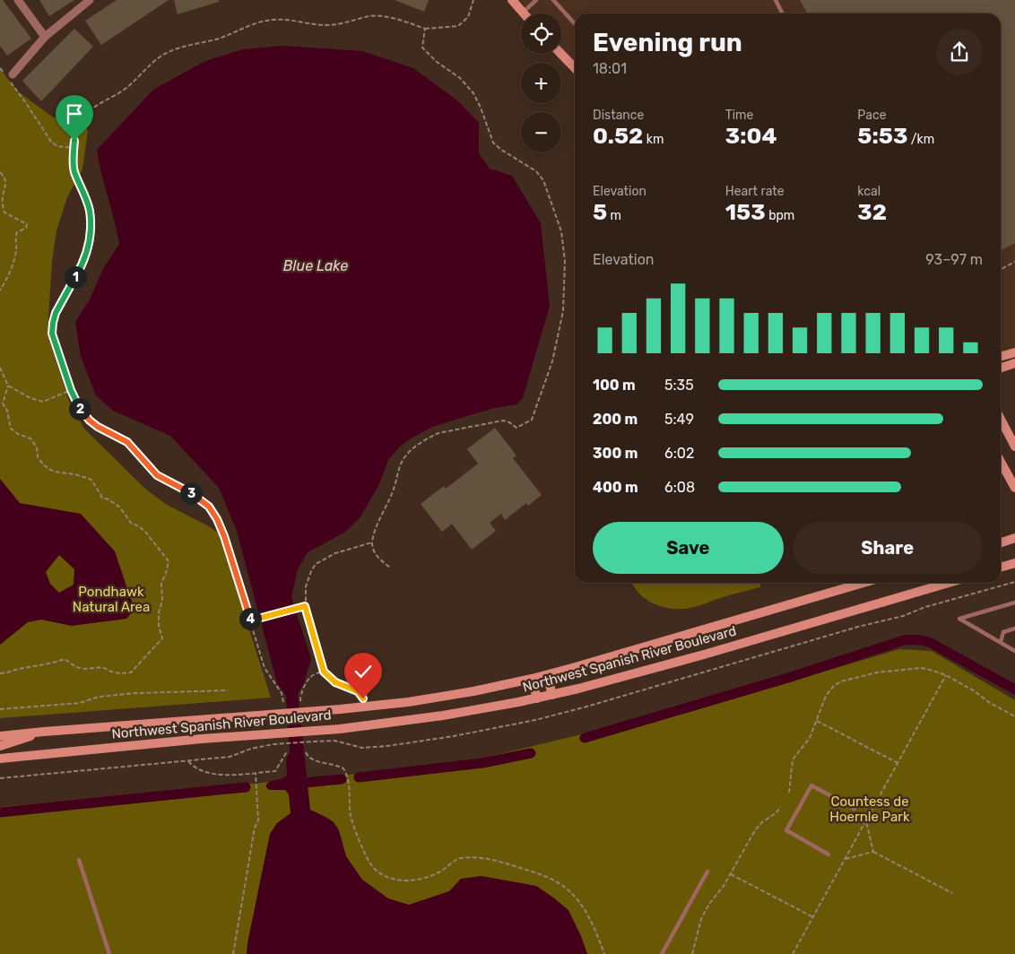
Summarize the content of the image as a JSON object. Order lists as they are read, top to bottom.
{
  "streets": {
    "main road": ["Northwest Spanish River Boulevard"]
  },
  "water": ["Blue Lake"],
  "parks": ["Pondhawk Natural Area", "Countess de Hoernle Park"],
  "page": {
    "map_buttons": ["+", "−"],
    "heading": ["Evening run", "18:01"],
    "stats": [
      ["Distance", "0.52 km"],
      ["Time", "3:04"],
      ["Pace", "5:53 /km"],
      ["Elevation", "5 m"],
      ["Heart rate", "153 bpm"],
      ["kcal", "32"]
    ],
    "chart": ["Elevation", "93–97 m"],
    "pins": [
      "1",
      "2",
      "3",
      "4"
    ],
    "list": [
      {
        "name": "100 m",
        "note": "5:35"
      },
      {
        "name": "200 m",
        "note": "5:49"
      },
      {
        "name": "300 m",
        "note": "6:02"
      },
      {
        "name": "400 m",
        "note": "6:08"
      }
    ],
    "buttons": ["Save", "Share"]
  }
}
